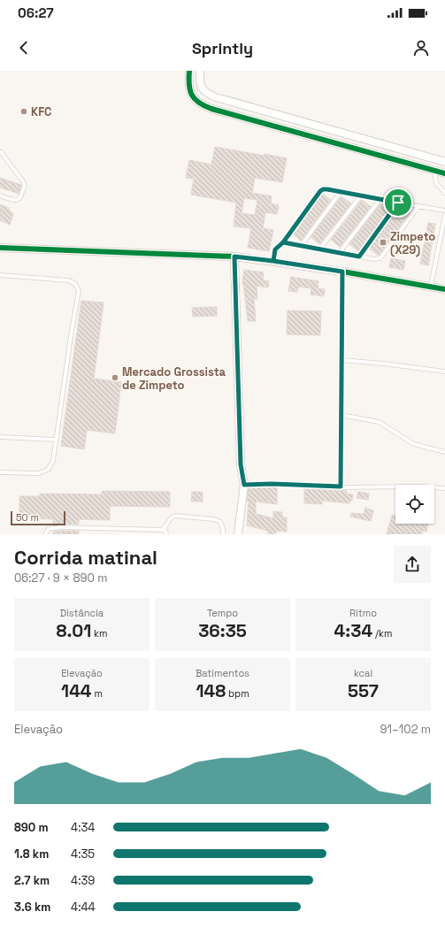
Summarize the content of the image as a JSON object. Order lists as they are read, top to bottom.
{
  "places": {
    "other": ["KFC", "Mercado Grossista de Zimpeto"],
    "transit": ["Zimpeto (X29)"]
  },
  "scale_bar": "50 m",
  "page": {
    "status": "06:27",
    "header": "Sprintly",
    "scale": "50 m",
    "heading": ["Corrida matinal", "06:27 · 9 × 890 m"],
    "stats": [
      ["Distância", "8.01 km"],
      ["Tempo", "36:35"],
      ["Ritmo", "4:34 /km"],
      ["Elevação", "144 m"],
      ["Batimentos", "148 bpm"],
      ["kcal", "557"]
    ],
    "chart": ["Elevação", "91–102 m"],
    "list": [
      {
        "name": "890 m",
        "note": "4:34"
      },
      {
        "name": "1.8 km",
        "note": "4:35"
      },
      {
        "name": "2.7 km",
        "note": "4:39"
      },
      {
        "name": "3.6 km",
        "note": "4:44"
      }
    ]
  }
}
